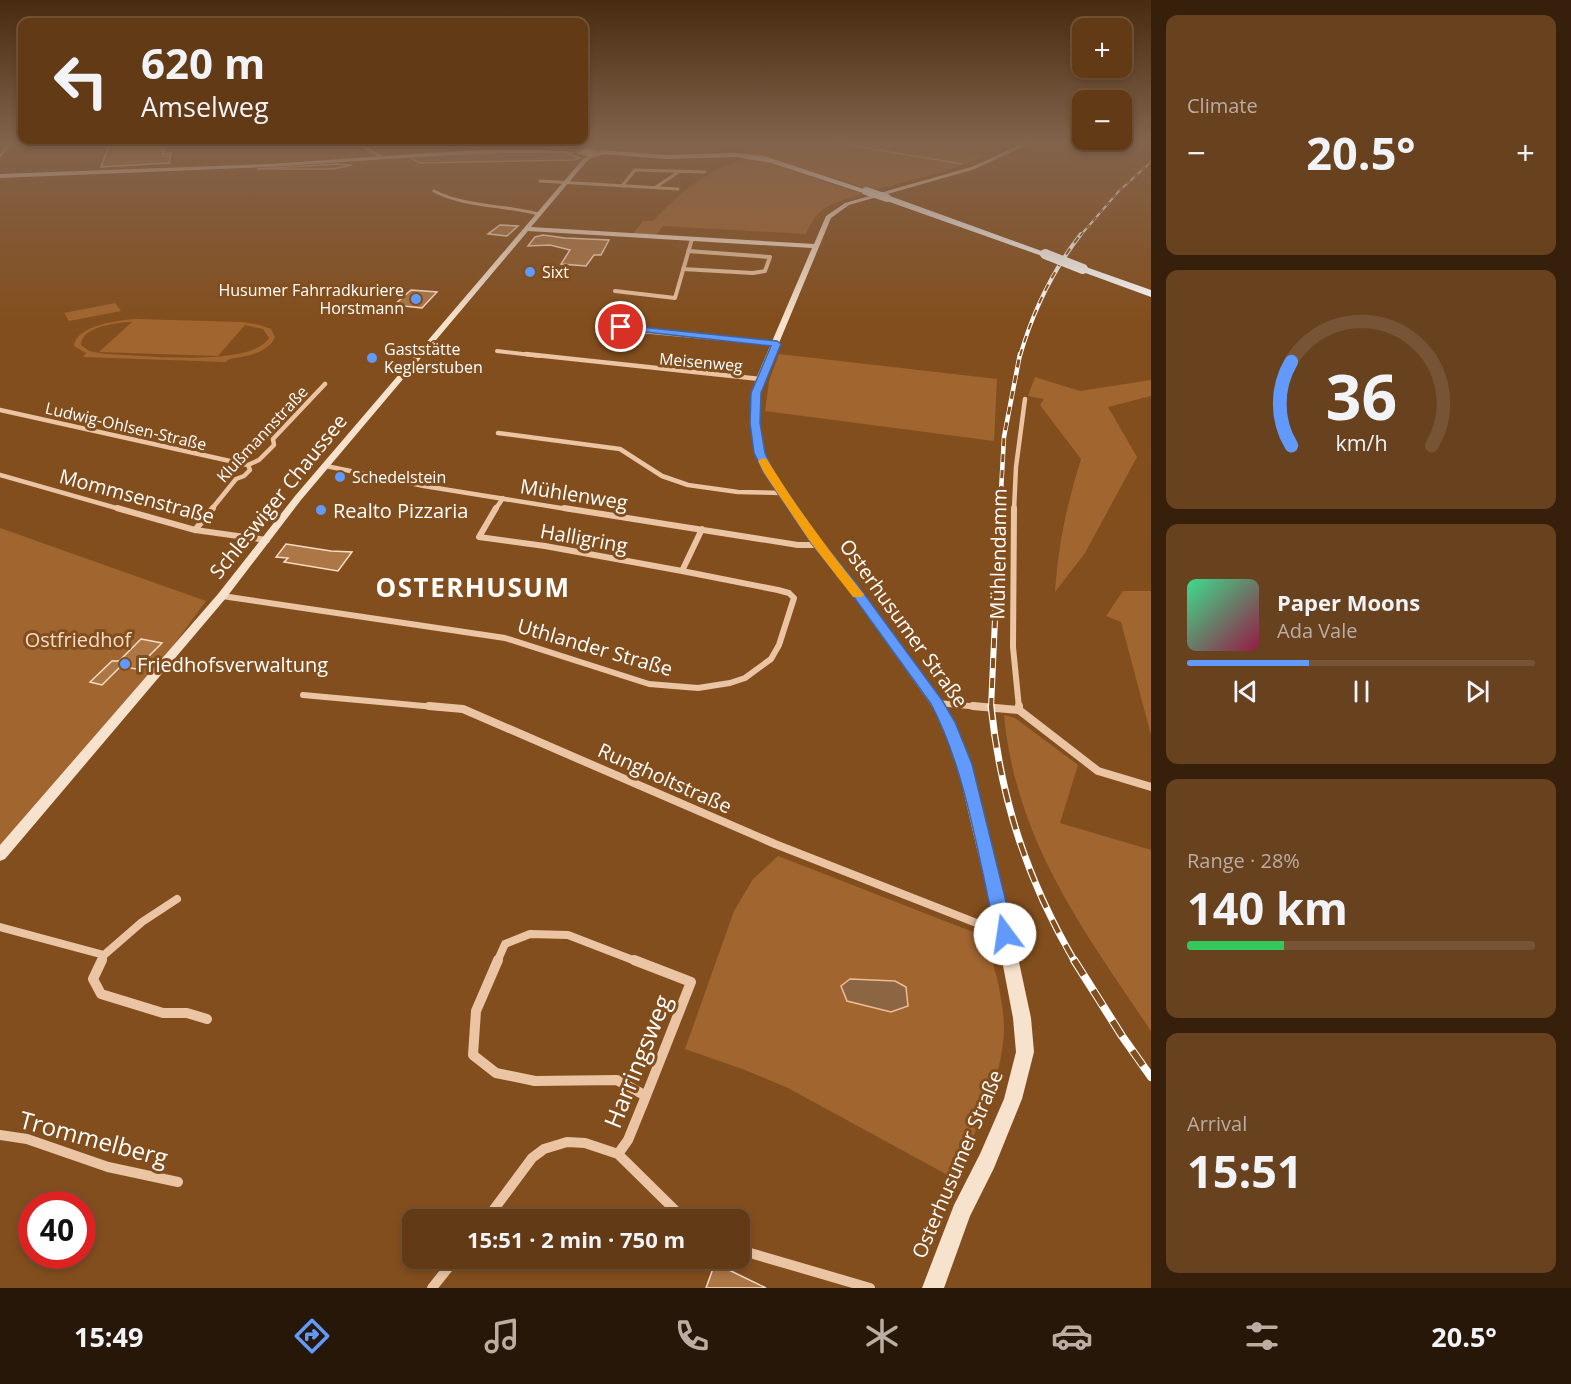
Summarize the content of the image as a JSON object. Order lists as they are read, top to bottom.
{
  "streets": {
    "street": [
      "Meisenweg",
      "Ludwig-Ohlsen-Straße",
      "Klußmannstraße",
      "Mühlenweg",
      "Mommsenstraße",
      "Schleswiger Chaussee",
      "Halligring",
      "Mühlendamm",
      "Osterhusumer Straße",
      "Uthlander Straße",
      "Rungholtstraße",
      "Harringsweg",
      "Trommelberg"
    ]
  },
  "crossings": [
    ["Meisenweg", "Osterhusumer Straße"],
    ["Ludwig-Ohlsen-Straße", "Klußmannstraße"],
    ["Klußmannstraße", "Mommsenstraße"],
    ["Mühlenweg", "Schleswiger Chaussee"],
    ["Mühlenweg", "Halligring"],
    ["Mühlenweg", "Osterhusumer Straße"],
    ["Mommsenstraße", "Schleswiger Chaussee"],
    ["Schleswiger Chaussee", "Uthlander Straße"],
    ["Halligring", "Uthlander Straße"],
    ["Osterhusumer Straße", "Rungholtstraße"]
  ],
  "districts": ["OSTERHUSUM"],
  "parks": ["Ostfriedhof"],
  "places": [
    "Sixt",
    "Husumer Fahrradkuriere Horstmann",
    "Gaststätte Keglerstuben",
    "Schedelstein",
    "Realto Pizzaria",
    "Friedhofsverwaltung"
  ],
  "page": {
    "tile": [
      "Climate",
      ["Range · 28%", "140 km"],
      ["Arrival", "15:51"]
    ],
    "map_buttons": ["+", "−"],
    "turn": ["620 m", "Amselweg"],
    "heat": ["−", "20.5°", "+"],
    "song": ["Paper Moons", "Ada Vale"],
    "limit": "40",
    "trip": "15:51 · 2 min · 750 m",
    "tabs": ["15:49", "20.5°"],
    "gauge": ["36", "km/h"]
  }
}
